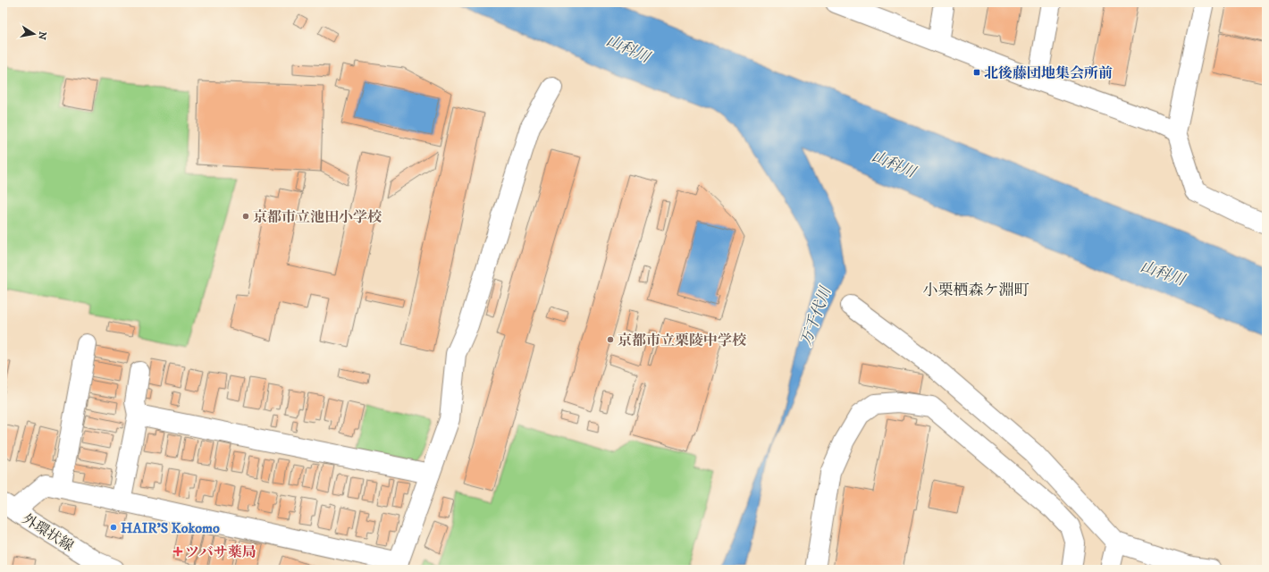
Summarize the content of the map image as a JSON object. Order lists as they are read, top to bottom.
{
  "streets": {
    "street": ["外環状線"]
  },
  "districts": ["小栗栖森ケ淵町"],
  "water": ["山科川", "万千代川"],
  "places": {
    "transit": ["北後藤団地集会所前"],
    "other": ["京都市立池田小学校", "京都市立栗陵中学校", "HAIR'S Kokomo"],
    "health": ["ツバサ薬局"]
  },
  "north": "right"
}
